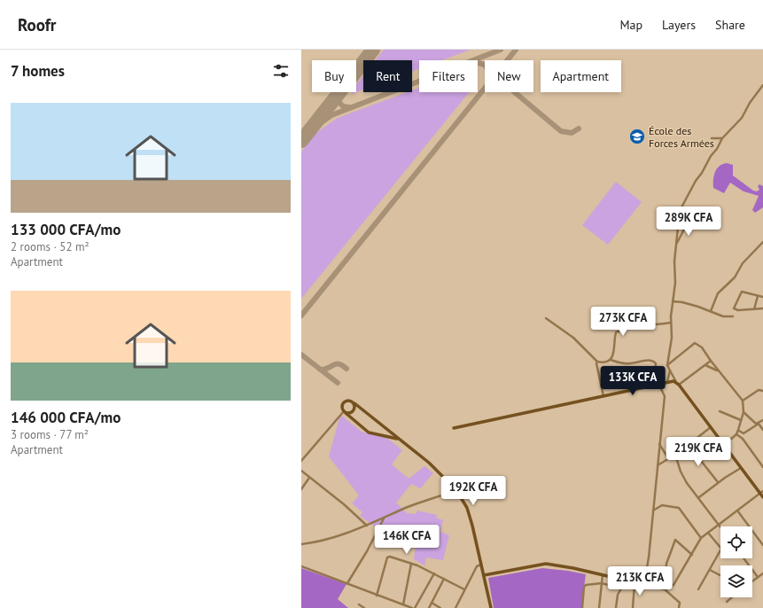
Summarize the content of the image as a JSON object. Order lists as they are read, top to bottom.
{
  "places": {
    "school or university": ["École des Forces Armées"]
  },
  "page": {
    "header": "Roofr",
    "nav": ["Map", "Layers", "Share"],
    "heading": "7 homes",
    "chip": [
      "Buy",
      "Rent",
      "Filters",
      "New",
      "Apartment"
    ],
    "list": [
      {
        "name": "133 000 CFA/mo",
        "note": "2 rooms · 52 m² · Apartment"
      },
      {
        "name": "146 000 CFA/mo",
        "note": "3 rooms · 77 m² · Apartment"
      }
    ],
    "price": [
      "289K CFA",
      "273K CFA",
      "133K CFA",
      "219K CFA",
      "192K CFA",
      "146K CFA",
      "213K CFA"
    ]
  }
}
